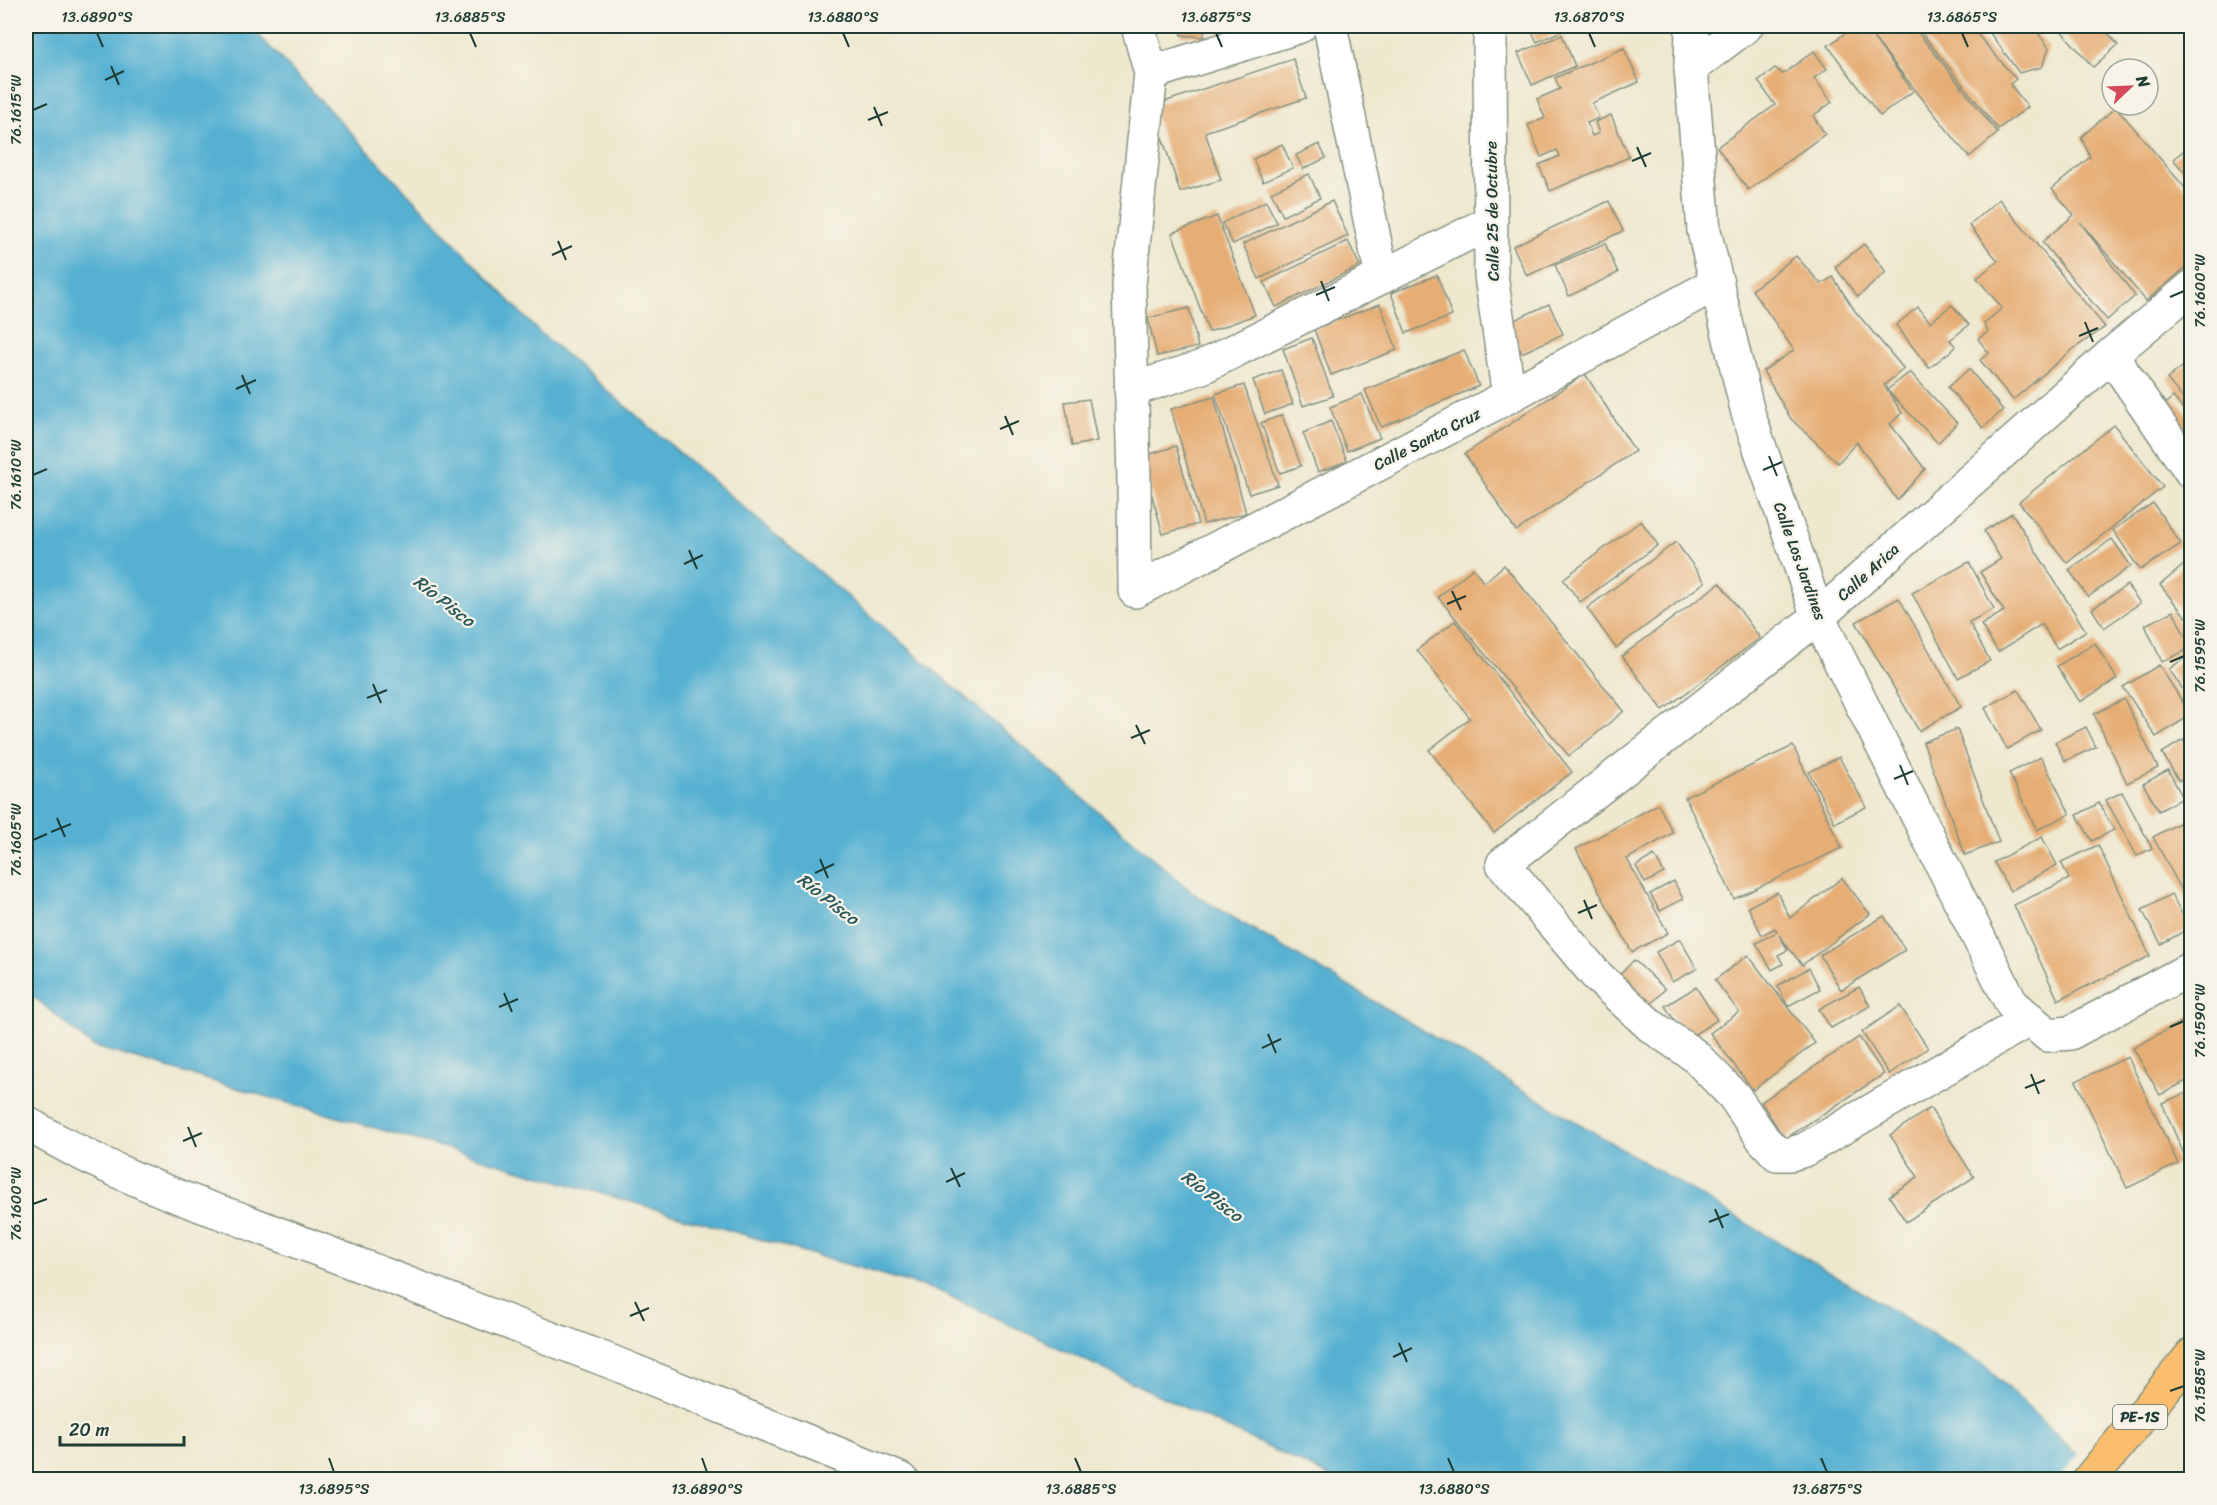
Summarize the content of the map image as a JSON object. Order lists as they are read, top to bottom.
{
  "streets": {
    "highway": ["PE-1S"],
    "street": [
      "Calle 25 de Octubre",
      "Calle Santa Cruz",
      "Calle Los Jardines",
      "Calle Arica"
    ]
  },
  "crossings": [
    ["Calle 25 de Octubre", "Calle Santa Cruz"],
    ["Calle Santa Cruz", "Calle Los Jardines"],
    ["Calle Los Jardines", "Calle Arica"]
  ],
  "water": ["Río Pisco"],
  "scale_bar": "20 m",
  "north": "top right",
  "coordinates": [
    "13.6890°S",
    "13.6885°S",
    "13.6880°S",
    "13.6875°S",
    "13.6870°S",
    "13.6865°S",
    "76.1615°W",
    "76.1600°W",
    "76.1610°W",
    "76.1595°W",
    "76.1605°W",
    "76.1590°W",
    "76.1585°W",
    "13.6895°S"
  ]
}
